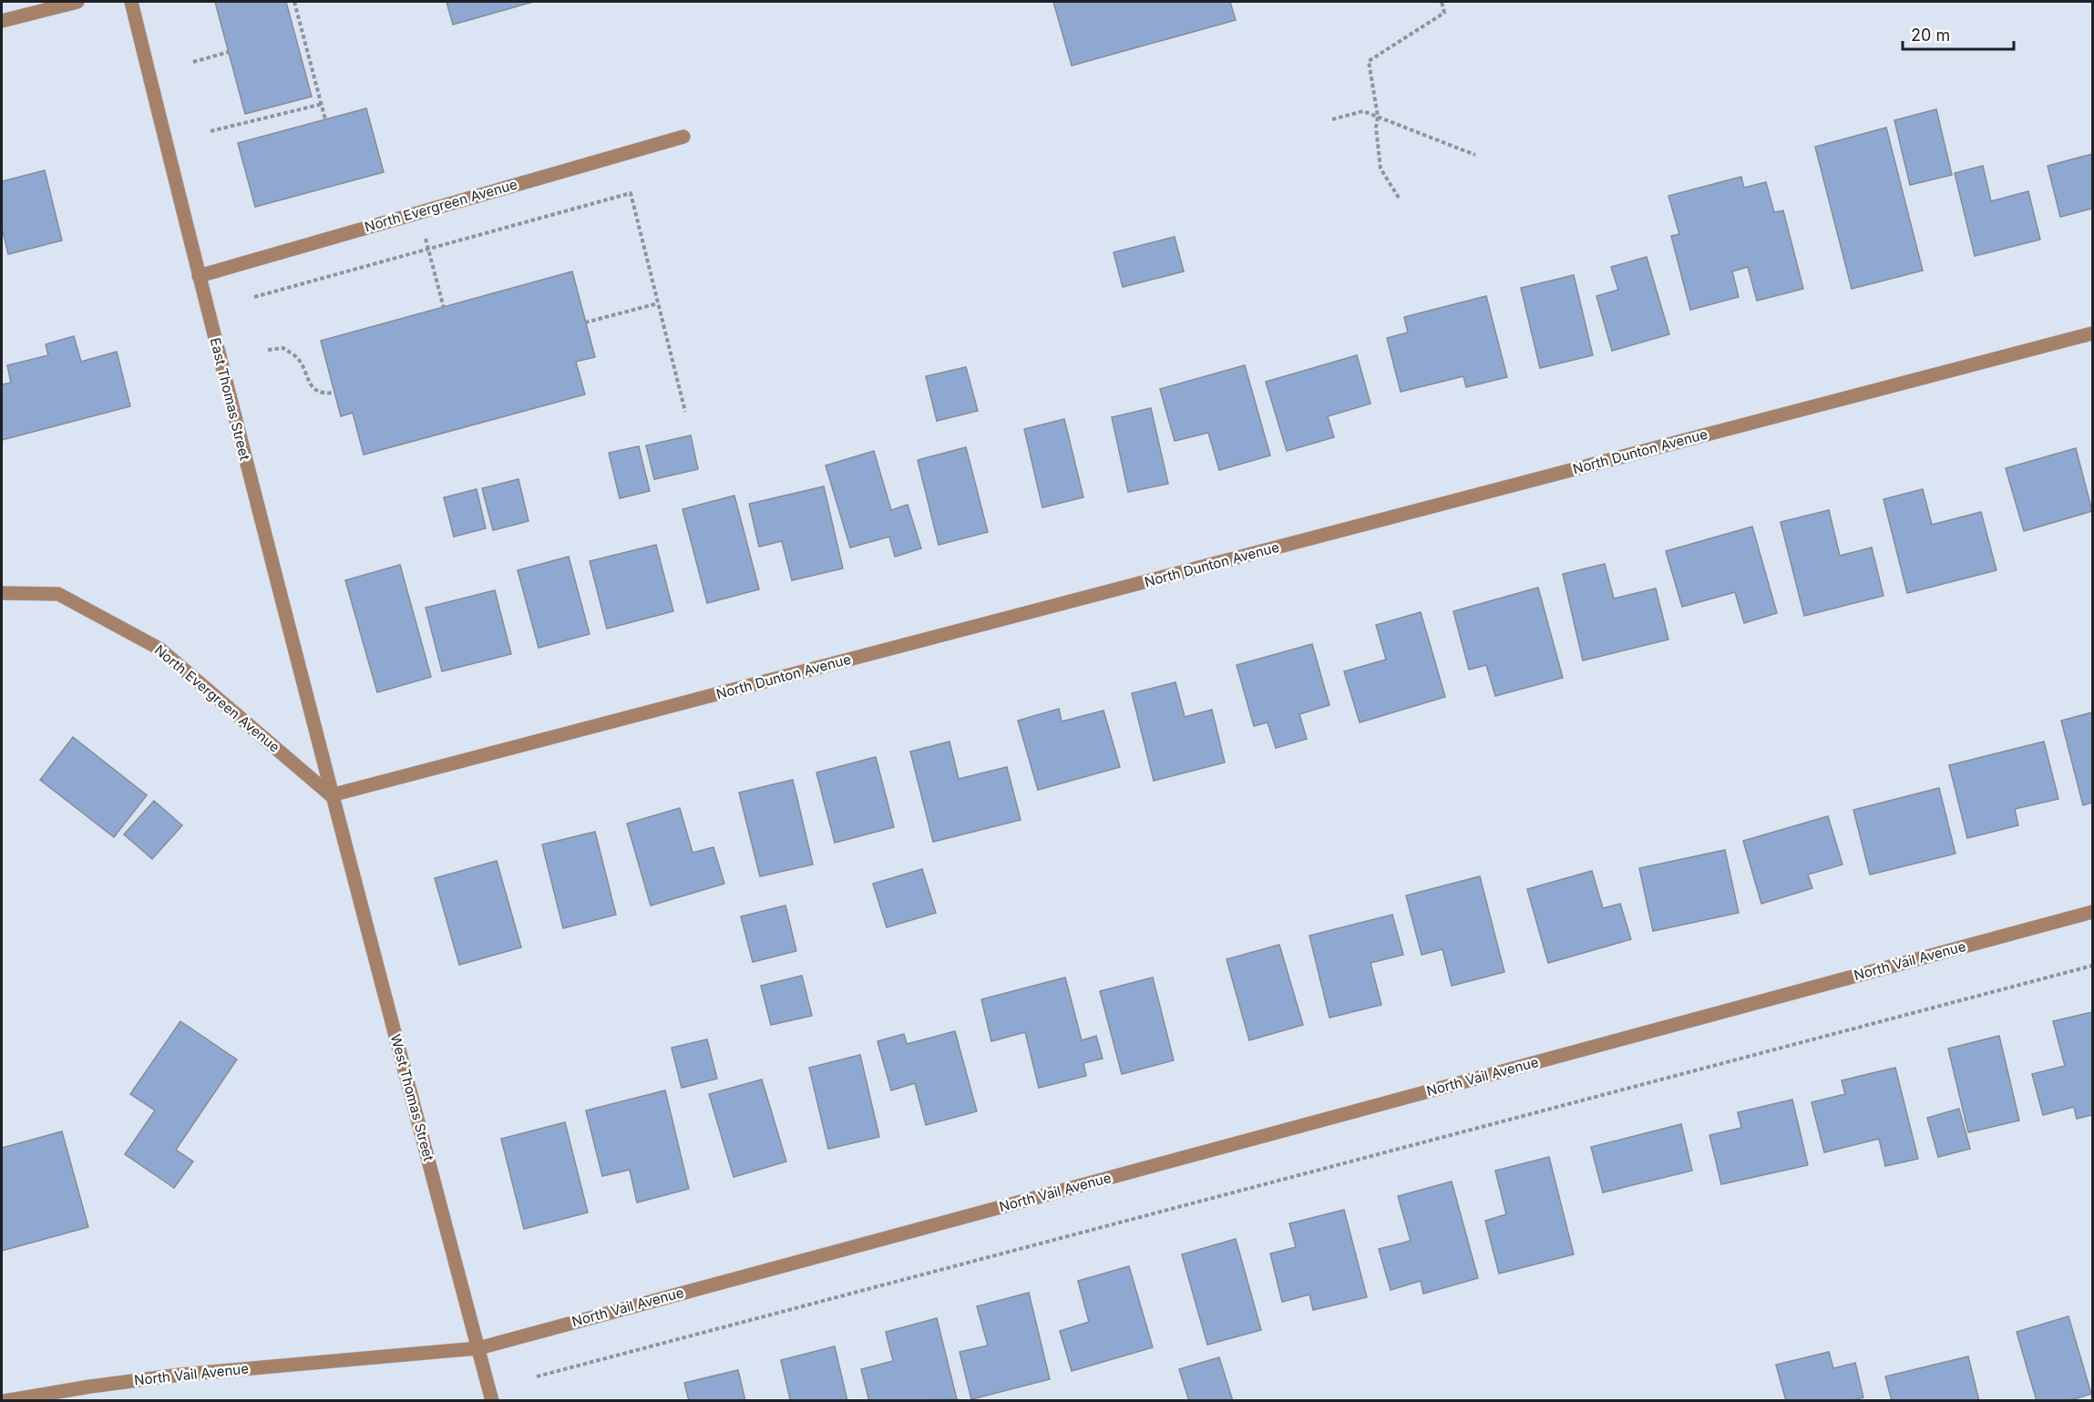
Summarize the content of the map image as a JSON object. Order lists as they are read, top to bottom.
{
  "streets": {
    "street": [
      "North Evergreen Avenue",
      "East Thomas Street",
      "North Dunton Avenue",
      "North Vail Avenue",
      "West Thomas Street"
    ]
  },
  "crossings": [
    ["North Evergreen Avenue", "East Thomas Street"],
    ["North Evergreen Avenue", "North Dunton Avenue"],
    ["North Evergreen Avenue", "West Thomas Street"],
    ["East Thomas Street", "North Dunton Avenue"],
    ["East Thomas Street", "West Thomas Street"],
    ["North Dunton Avenue", "West Thomas Street"],
    ["North Vail Avenue", "West Thomas Street"]
  ],
  "scale_bar": "20 m"
}
